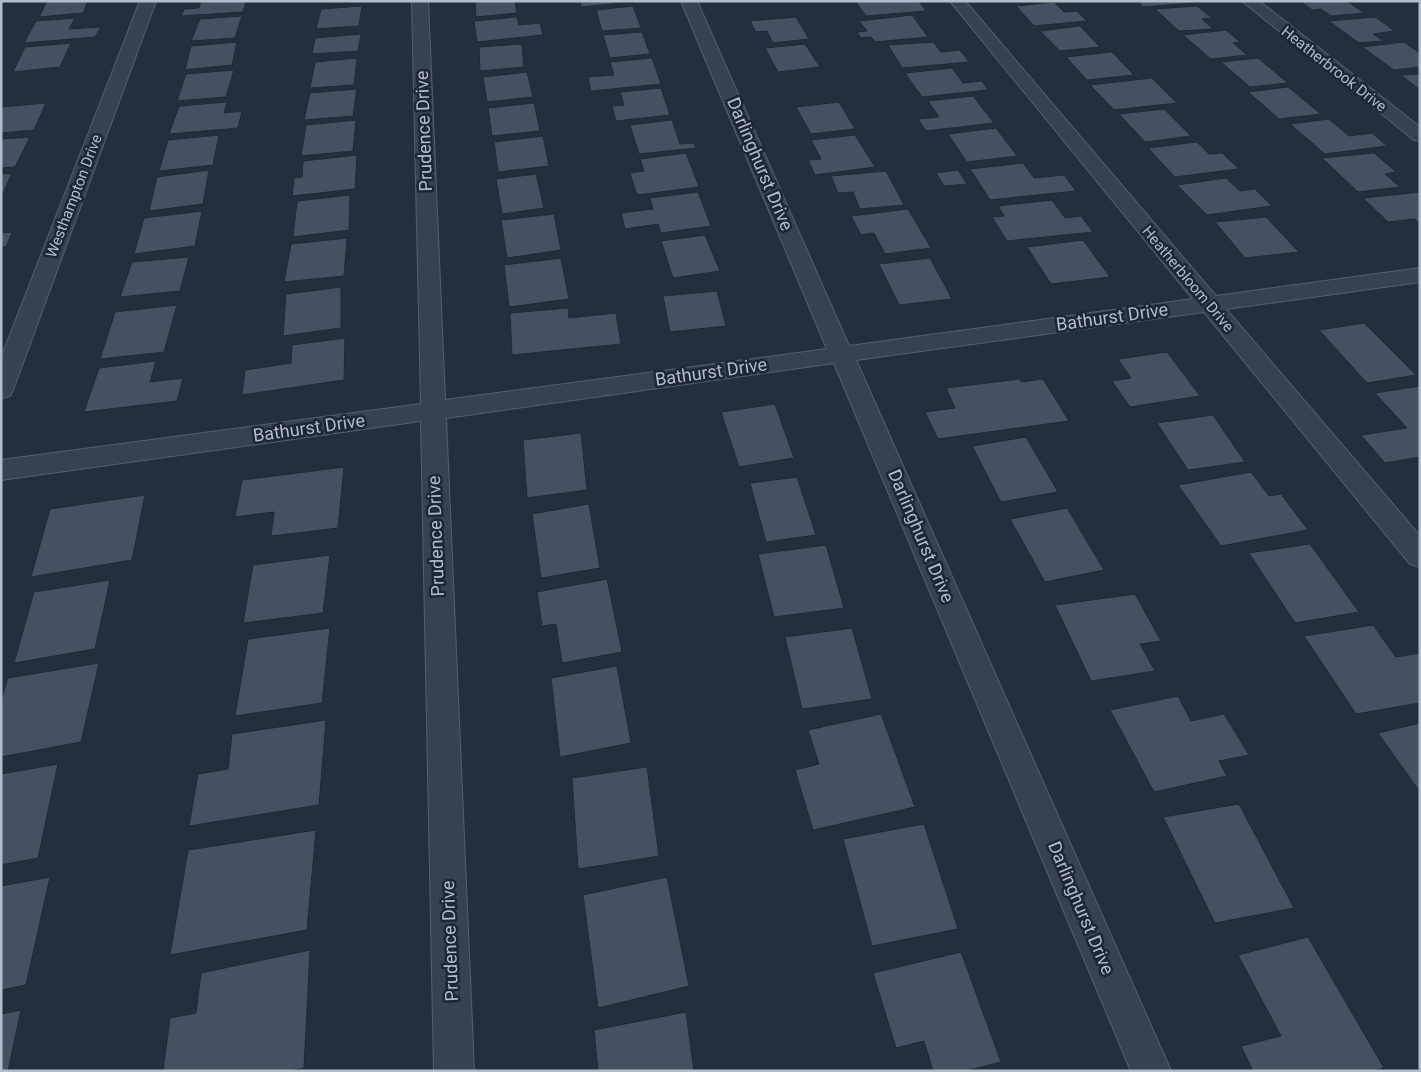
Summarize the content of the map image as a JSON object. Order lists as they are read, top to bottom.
{
  "streets": {
    "street": [
      "Heatherbrook Drive",
      "Prudence Drive",
      "Darlinghurst Drive",
      "Westhampton Drive",
      "Heatherbloom Drive",
      "Bathurst Drive"
    ]
  },
  "crossings": [
    ["Prudence Drive", "Bathurst Drive"],
    ["Darlinghurst Drive", "Bathurst Drive"],
    ["Heatherbloom Drive", "Bathurst Drive"]
  ]
}
